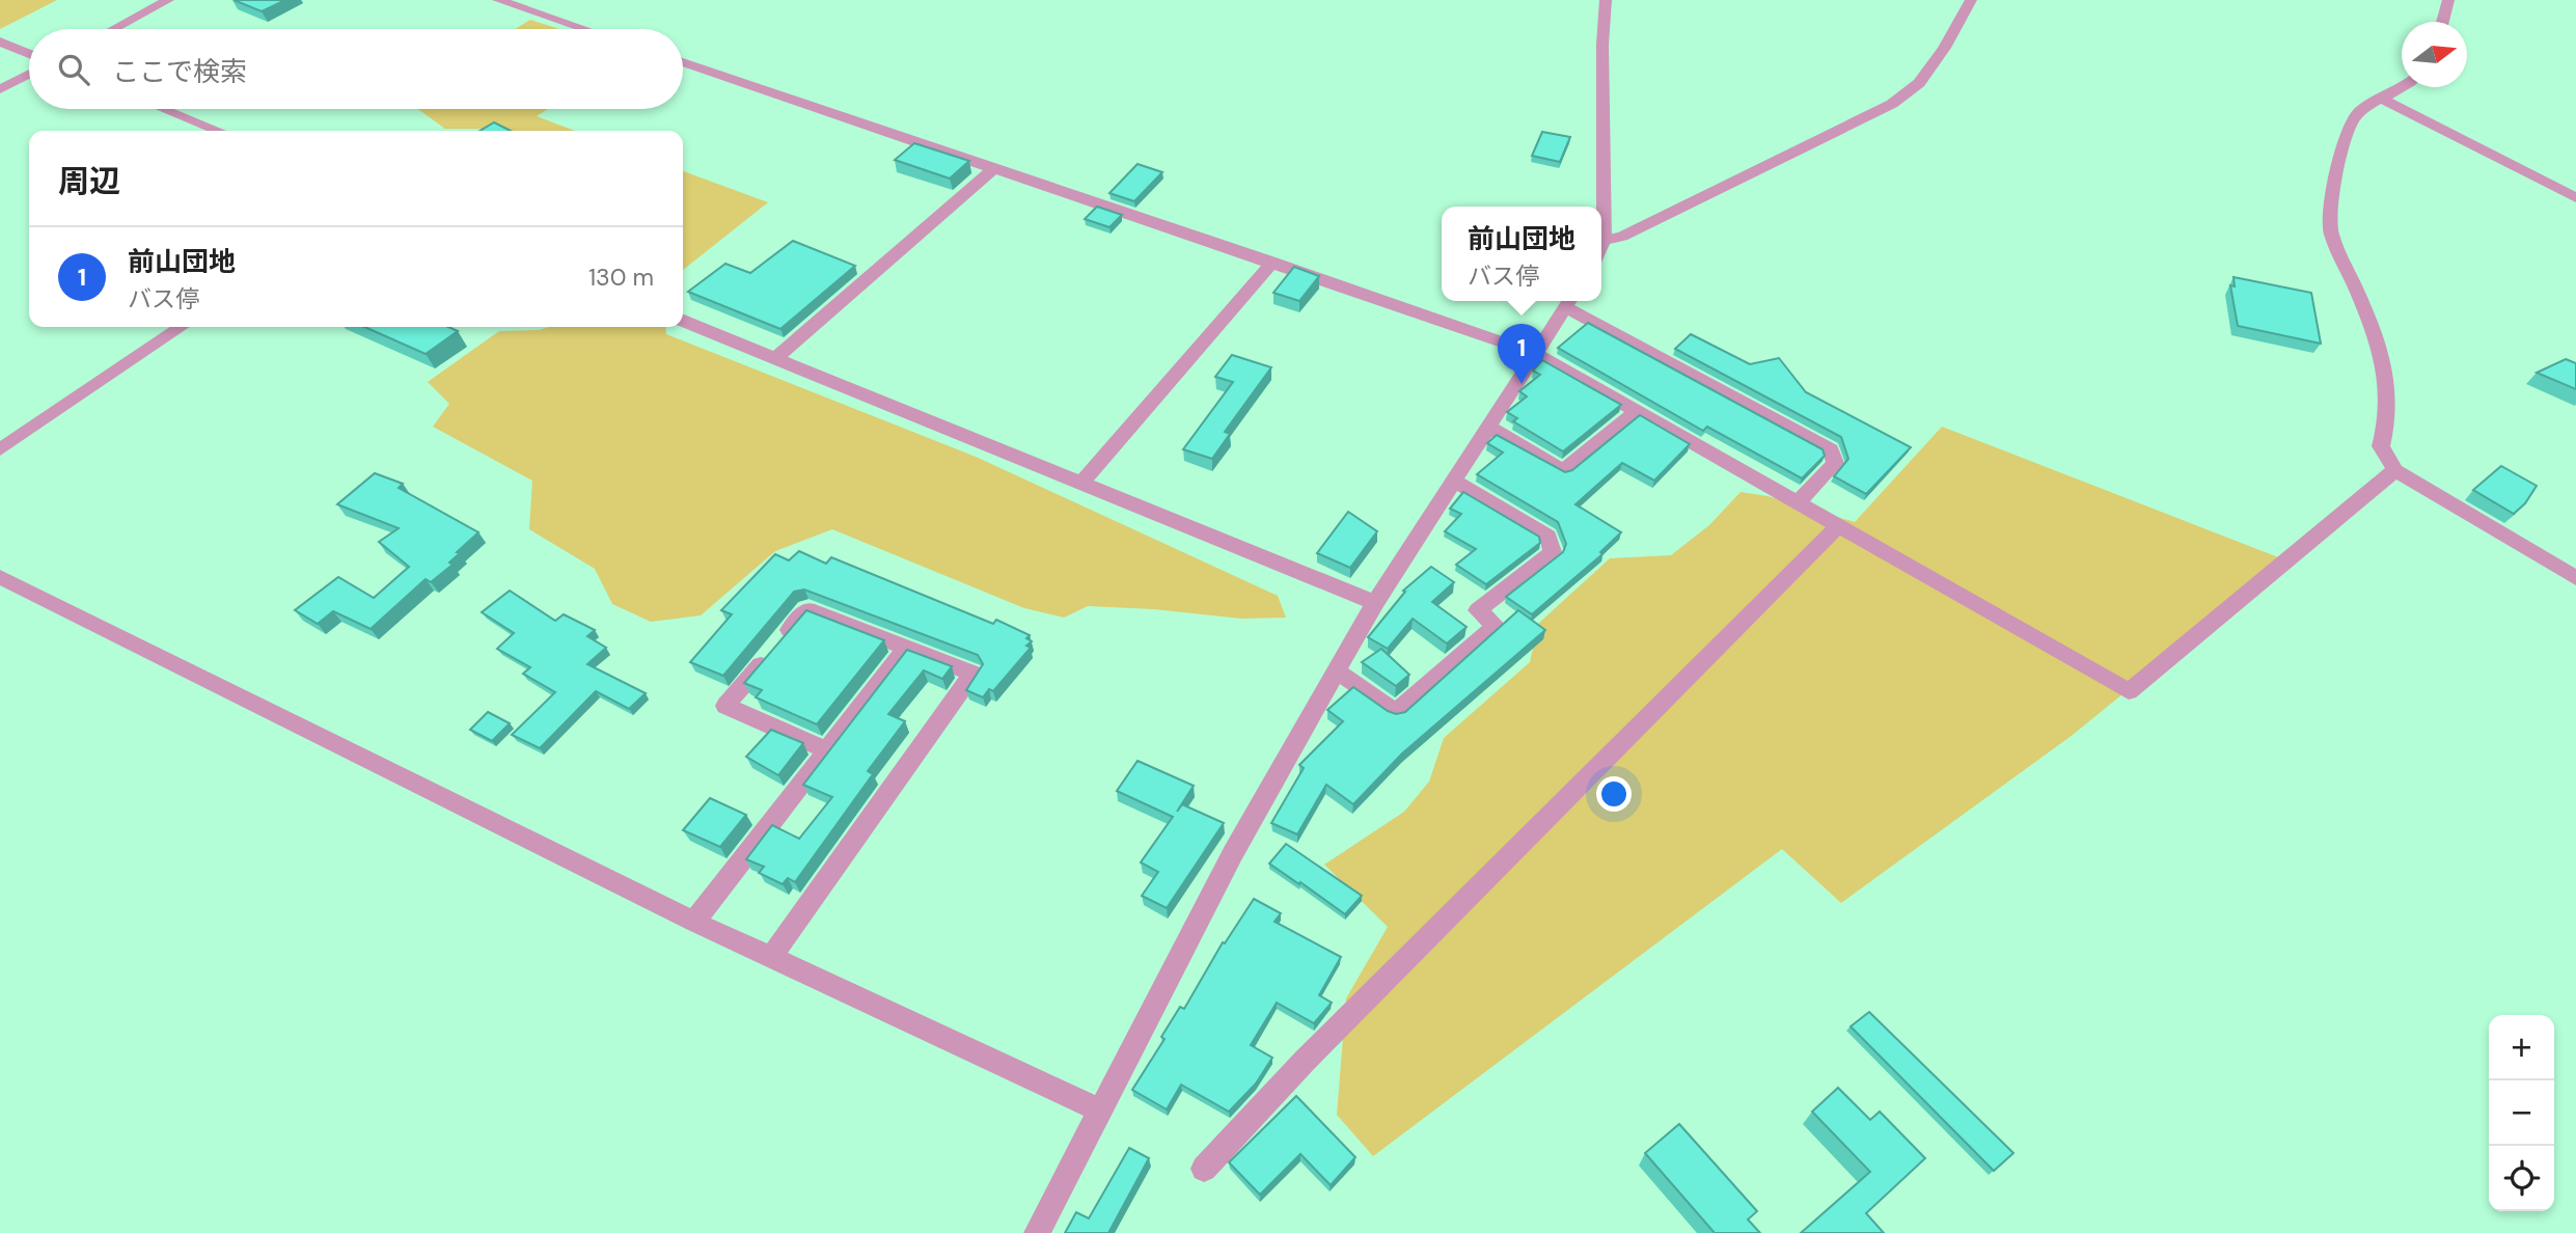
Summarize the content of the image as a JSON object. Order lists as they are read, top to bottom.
{
  "north": "right",
  "page": {
    "search": "ここで検索",
    "heading": "周辺",
    "popup": ["前山団地", "バス停"],
    "list": [
      {
        "mark": "1",
        "name": "前山団地",
        "note": "バス停",
        "value": "130 m"
      }
    ],
    "pins": "1",
    "map_buttons": ["+", "−"]
  }
}
